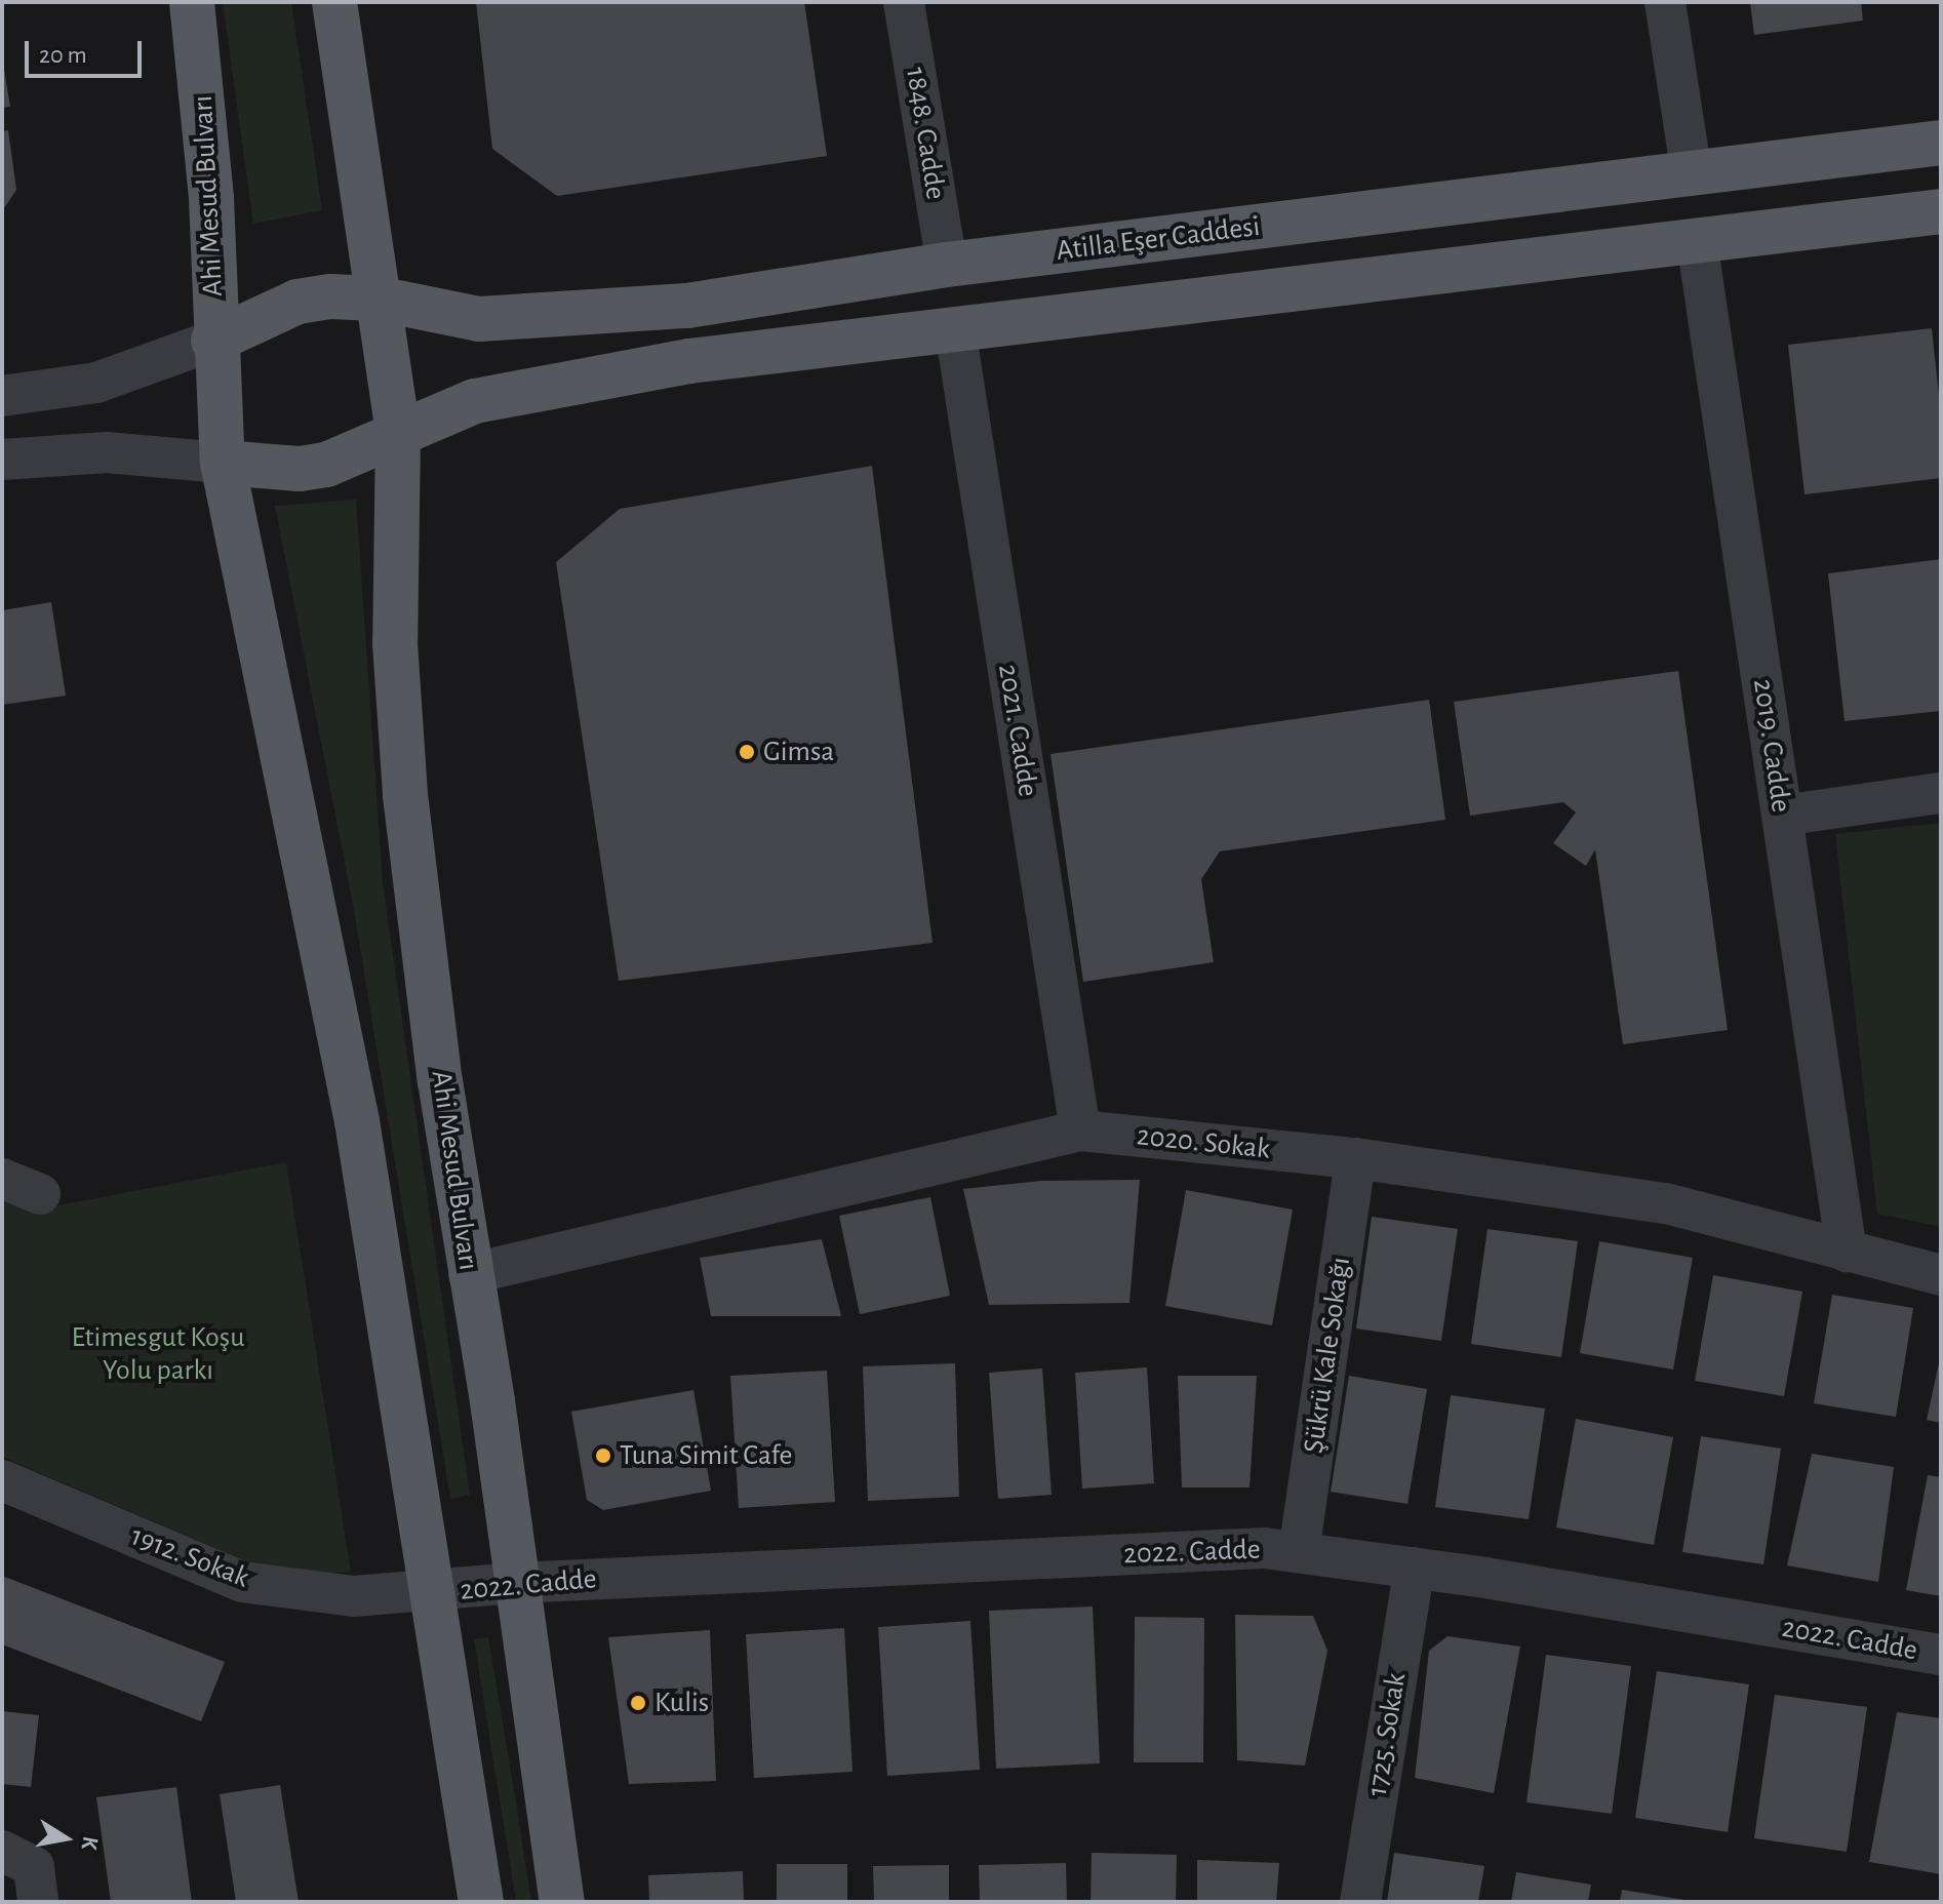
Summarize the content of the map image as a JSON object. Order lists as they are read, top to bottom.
{
  "streets": {
    "main road": ["Ahi Mesud Bulvarı", "Atilla Eşer Caddesi"],
    "street": [
      "1848. Cadde",
      "2021. Cadde",
      "2019. Cadde",
      "2020. Sokak",
      "Şükrü Kale Sokağı",
      "2022. Cadde",
      "1912. Sokak",
      "1725. Sokak"
    ]
  },
  "crossings": [
    ["1848. Cadde", "Atilla Eşer Caddesi"],
    ["Ahi Mesud Bulvarı", "Atilla Eşer Caddesi"],
    ["Ahi Mesud Bulvarı", "2020. Sokak"],
    ["Ahi Mesud Bulvarı", "2022. Cadde"],
    ["Ahi Mesud Bulvarı", "1912. Sokak"],
    ["2021. Cadde", "2020. Sokak"],
    ["2019. Cadde", "2020. Sokak"],
    ["2020. Sokak", "Şükrü Kale Sokağı"],
    ["Şükrü Kale Sokağı", "2022. Cadde"],
    ["2022. Cadde", "1912. Sokak"],
    ["2022. Cadde", "1725. Sokak"]
  ],
  "parks": ["Etimesgut Koşu Yolu parkı"],
  "places": ["Gimsa", "Tuna Simit Cafe", "Kulis"],
  "scale_bar": "20 m",
  "north": "right"
}
